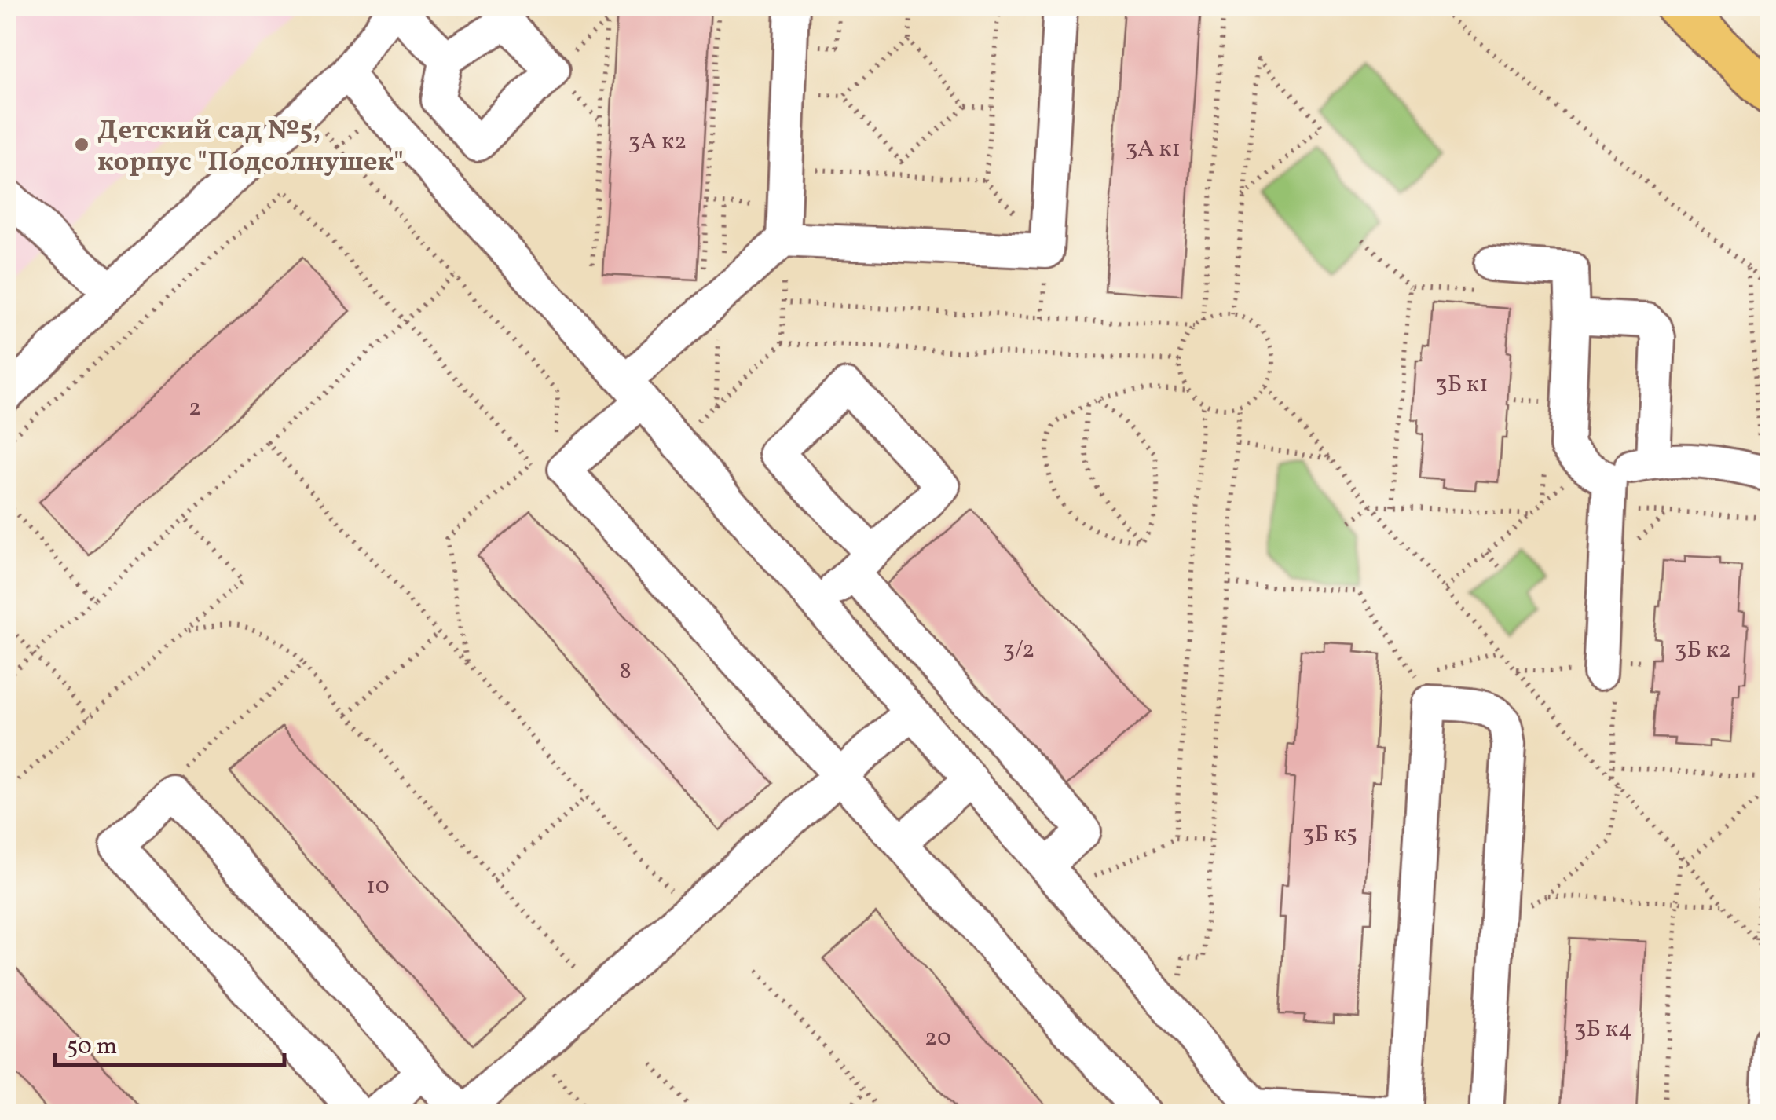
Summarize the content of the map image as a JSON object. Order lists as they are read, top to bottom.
{
  "places": ["Детский сад №5, корпус \"Подсолнушек\""],
  "house_numbers": [
    "3А к2",
    "3А к1",
    "3Б к1",
    "2",
    "3/2",
    "3Б к2",
    "8",
    "3Б к5",
    "10",
    "3Б к4",
    "20"
  ],
  "scale_bar": "50 m"
}
